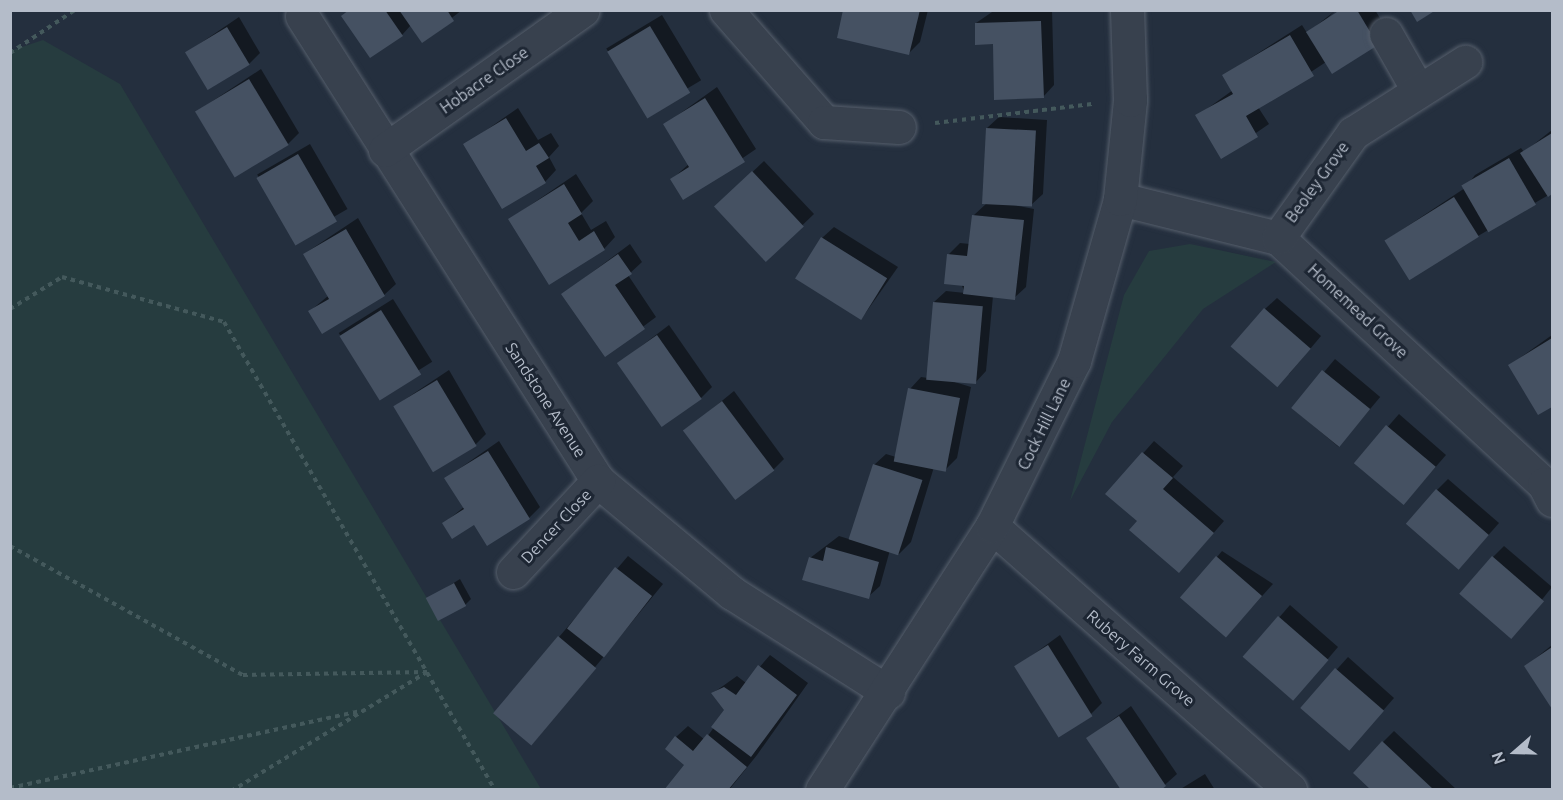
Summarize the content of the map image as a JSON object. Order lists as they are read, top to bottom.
{
  "streets": {
    "street": [
      "Hobacre Close",
      "Beoley Grove",
      "Homemead Grove",
      "Sandstone Avenue",
      "Cock Hill Lane",
      "Dencer Close",
      "Rubery Farm Grove"
    ]
  },
  "crossings": [
    ["Hobacre Close", "Sandstone Avenue"],
    ["Beoley Grove", "Homemead Grove"],
    ["Homemead Grove", "Cock Hill Lane"],
    ["Sandstone Avenue", "Cock Hill Lane"],
    ["Sandstone Avenue", "Dencer Close"],
    ["Cock Hill Lane", "Rubery Farm Grove"]
  ],
  "north": "left"
}
